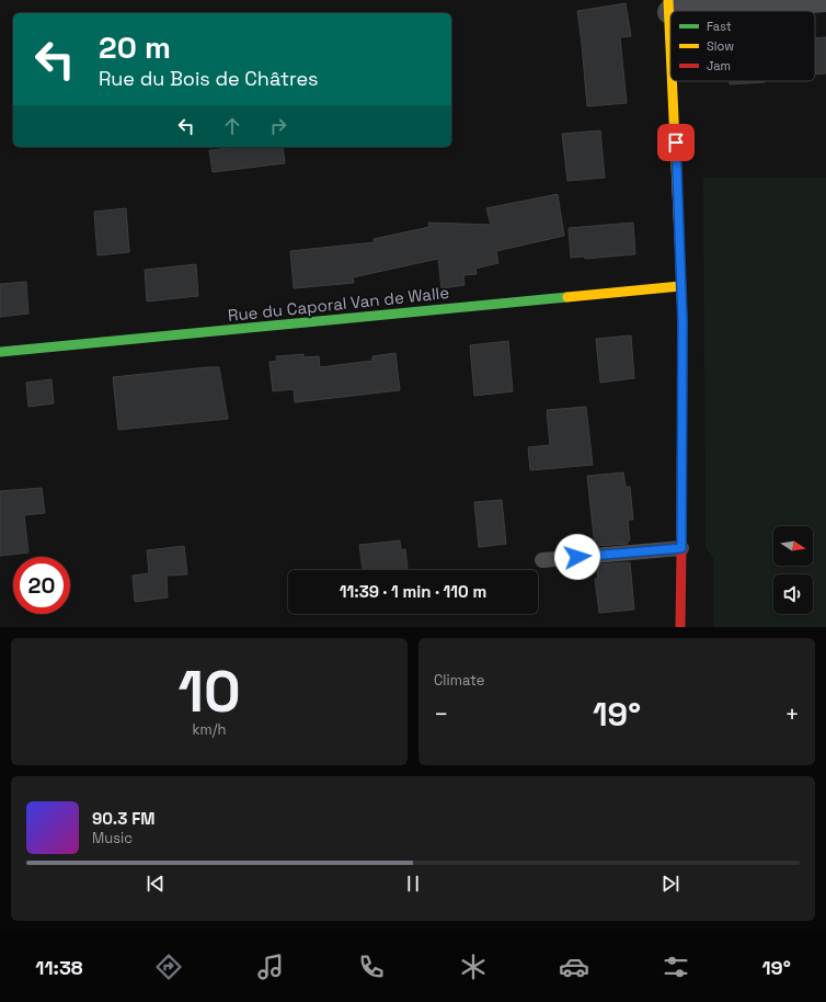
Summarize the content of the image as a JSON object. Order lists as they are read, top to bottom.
{
  "streets": {
    "street": ["Rue du Caporal Van de Walle"]
  },
  "legend": ["Fast", "Slow", "Jam"],
  "north": "right",
  "page": {
    "turn": ["20 m", "Rue du Bois de Châtres"],
    "limit": "20",
    "trip": "11:39 · 1 min · 110 m",
    "tile": [
      ["10", "km/h"],
      "Climate"
    ],
    "heat": ["−", "19°", "+"],
    "song": ["90.3 FM", "Music"],
    "tabs": ["11:38", "19°"]
  }
}
